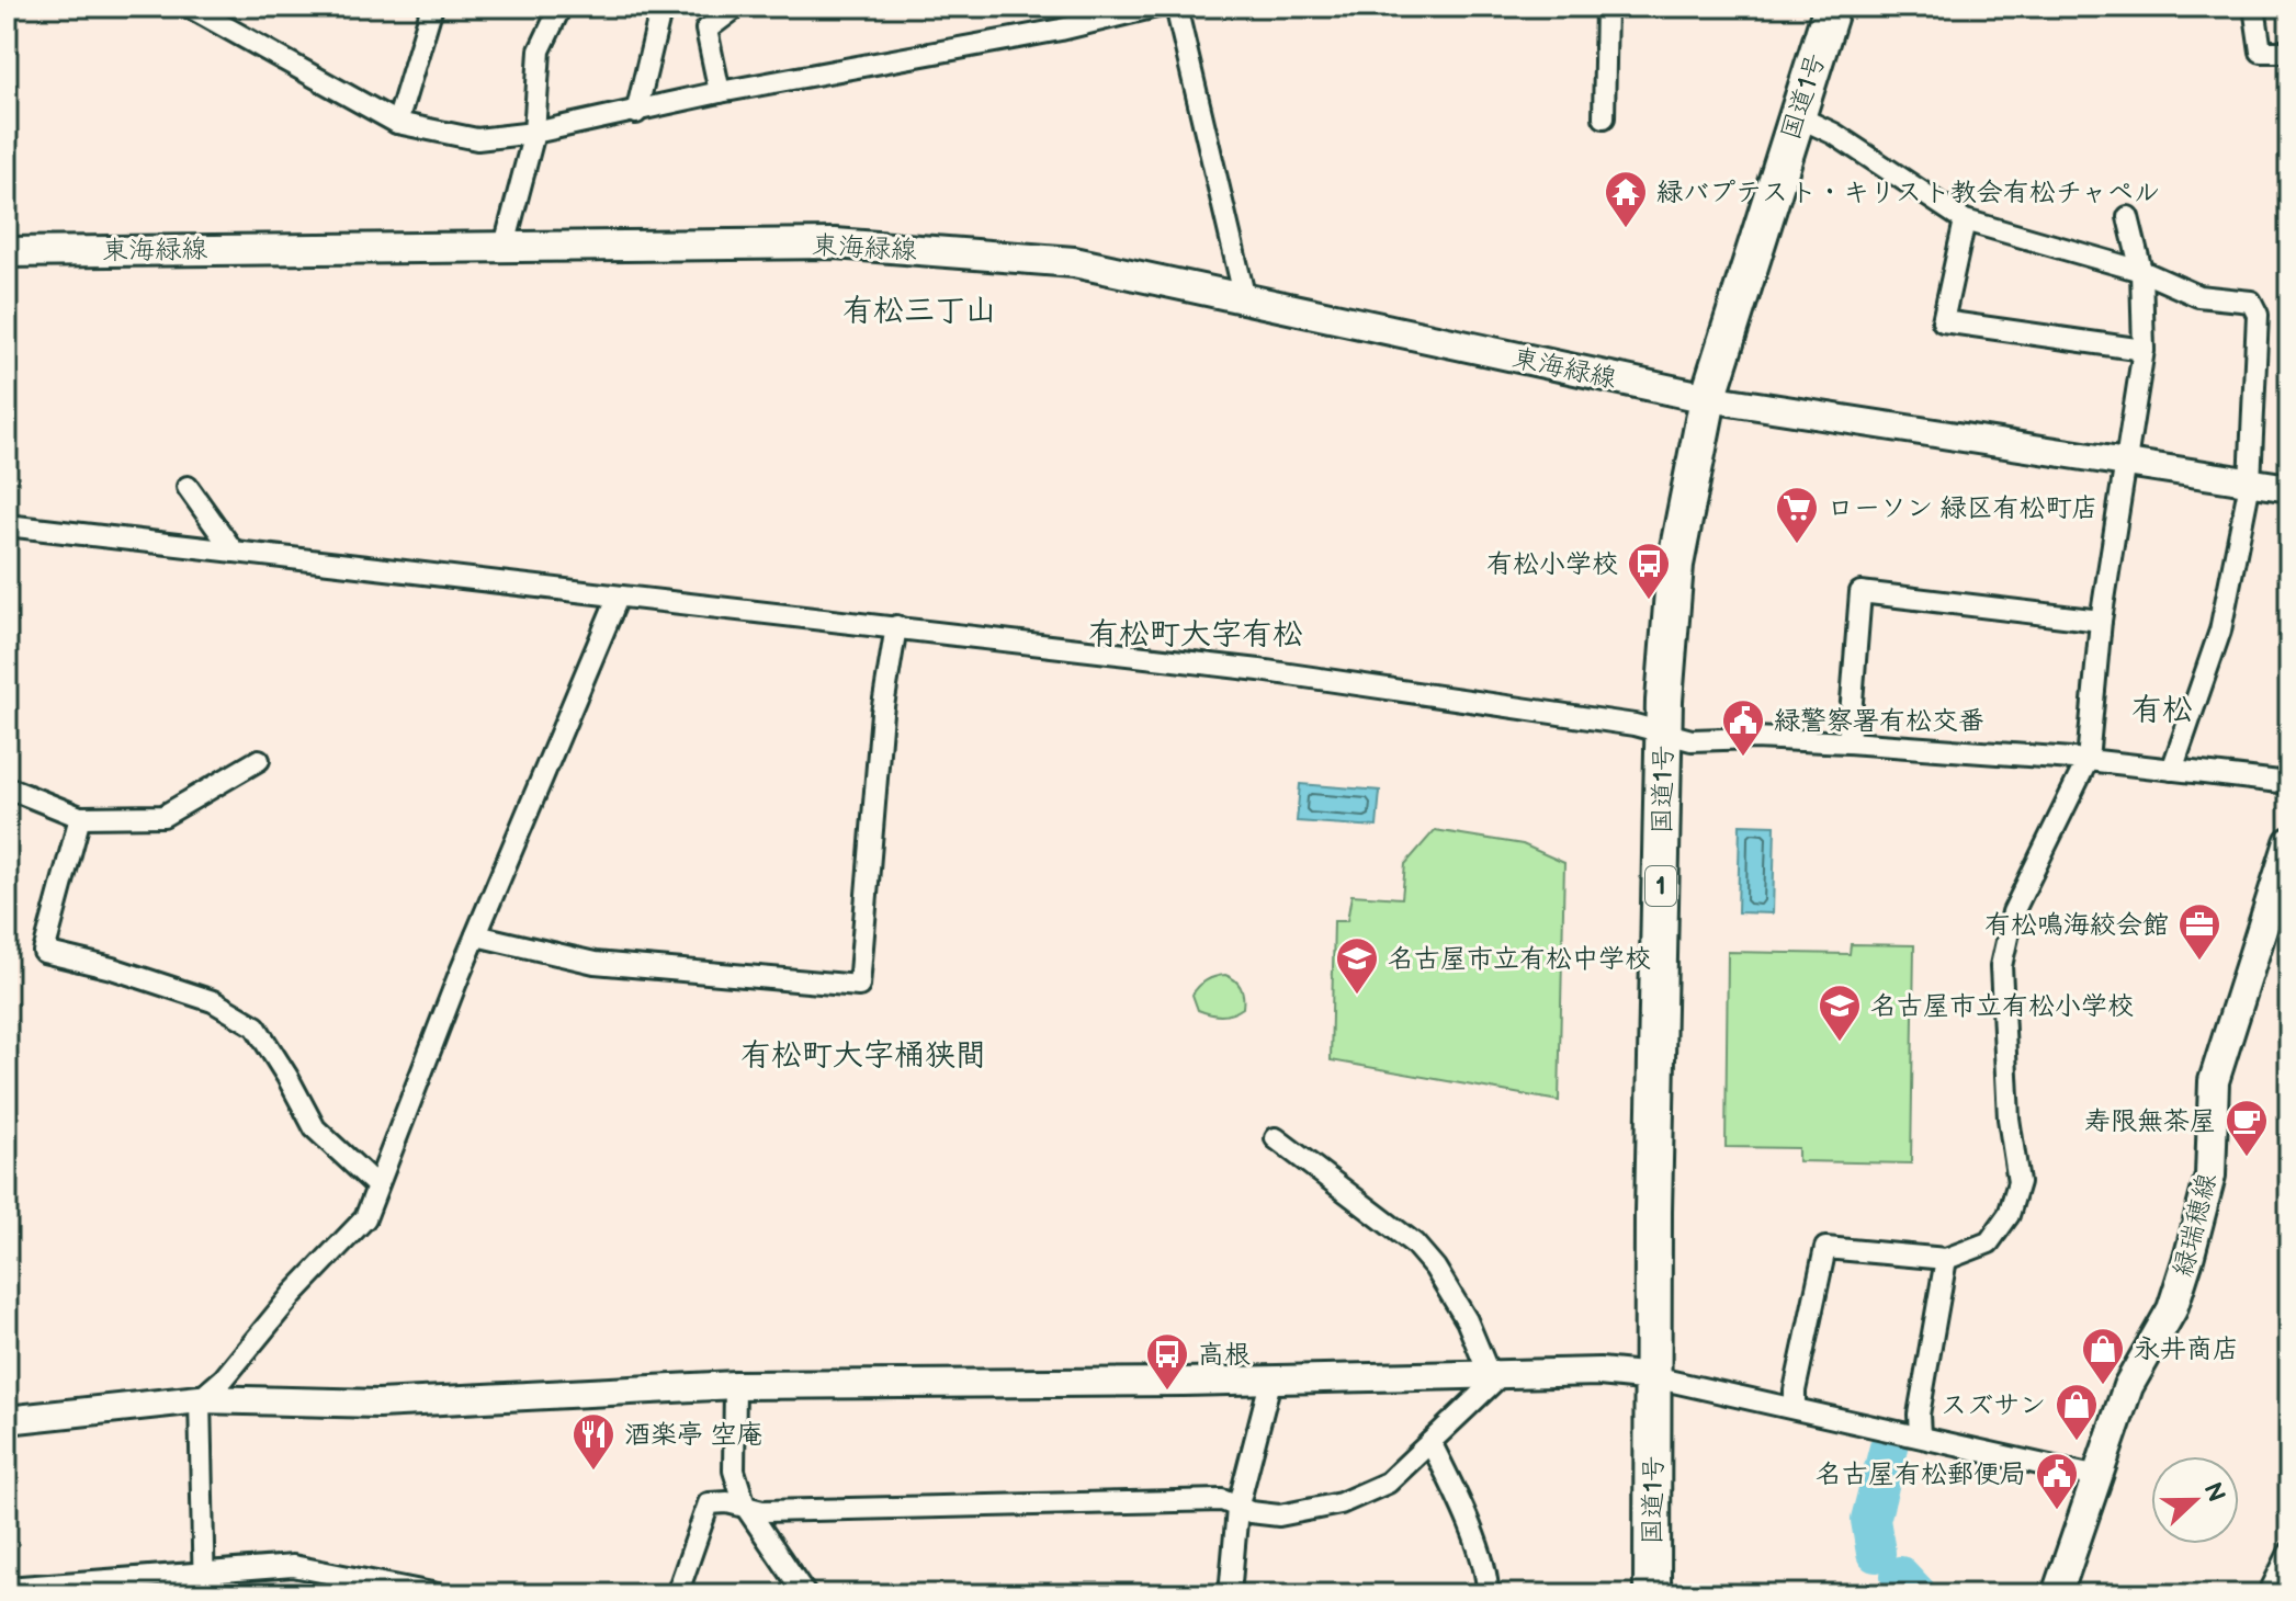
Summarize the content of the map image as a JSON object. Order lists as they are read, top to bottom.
{
  "streets": {
    "highway": ["国道1号", "1"],
    "main road": ["東海緑線", "緑瑞穂線"]
  },
  "crossings": [
    ["国道1号", "東海緑線"]
  ],
  "districts": [
    "有松三丁山",
    "有松町大字有松",
    "有松",
    "有松町大字桶狭間"
  ],
  "places": {
    "temple": ["緑バプテスト・キリスト教会有松チャペル"],
    "supermarket": ["ローソン 緑区有松町店"],
    "bus stop": ["有松小学校", "高根"],
    "public building": ["緑警察署有松交番", "名古屋有松郵便局"],
    "office": ["有松鳴海絞会館"],
    "school or university": ["名古屋市立有松中学校", "名古屋市立有松小学校"],
    "cafe": ["寿限無茶屋"],
    "shop": ["永井商店", "スズサン"],
    "restaurant": ["酒楽亭 空庵"]
  },
  "north": "right"
}
